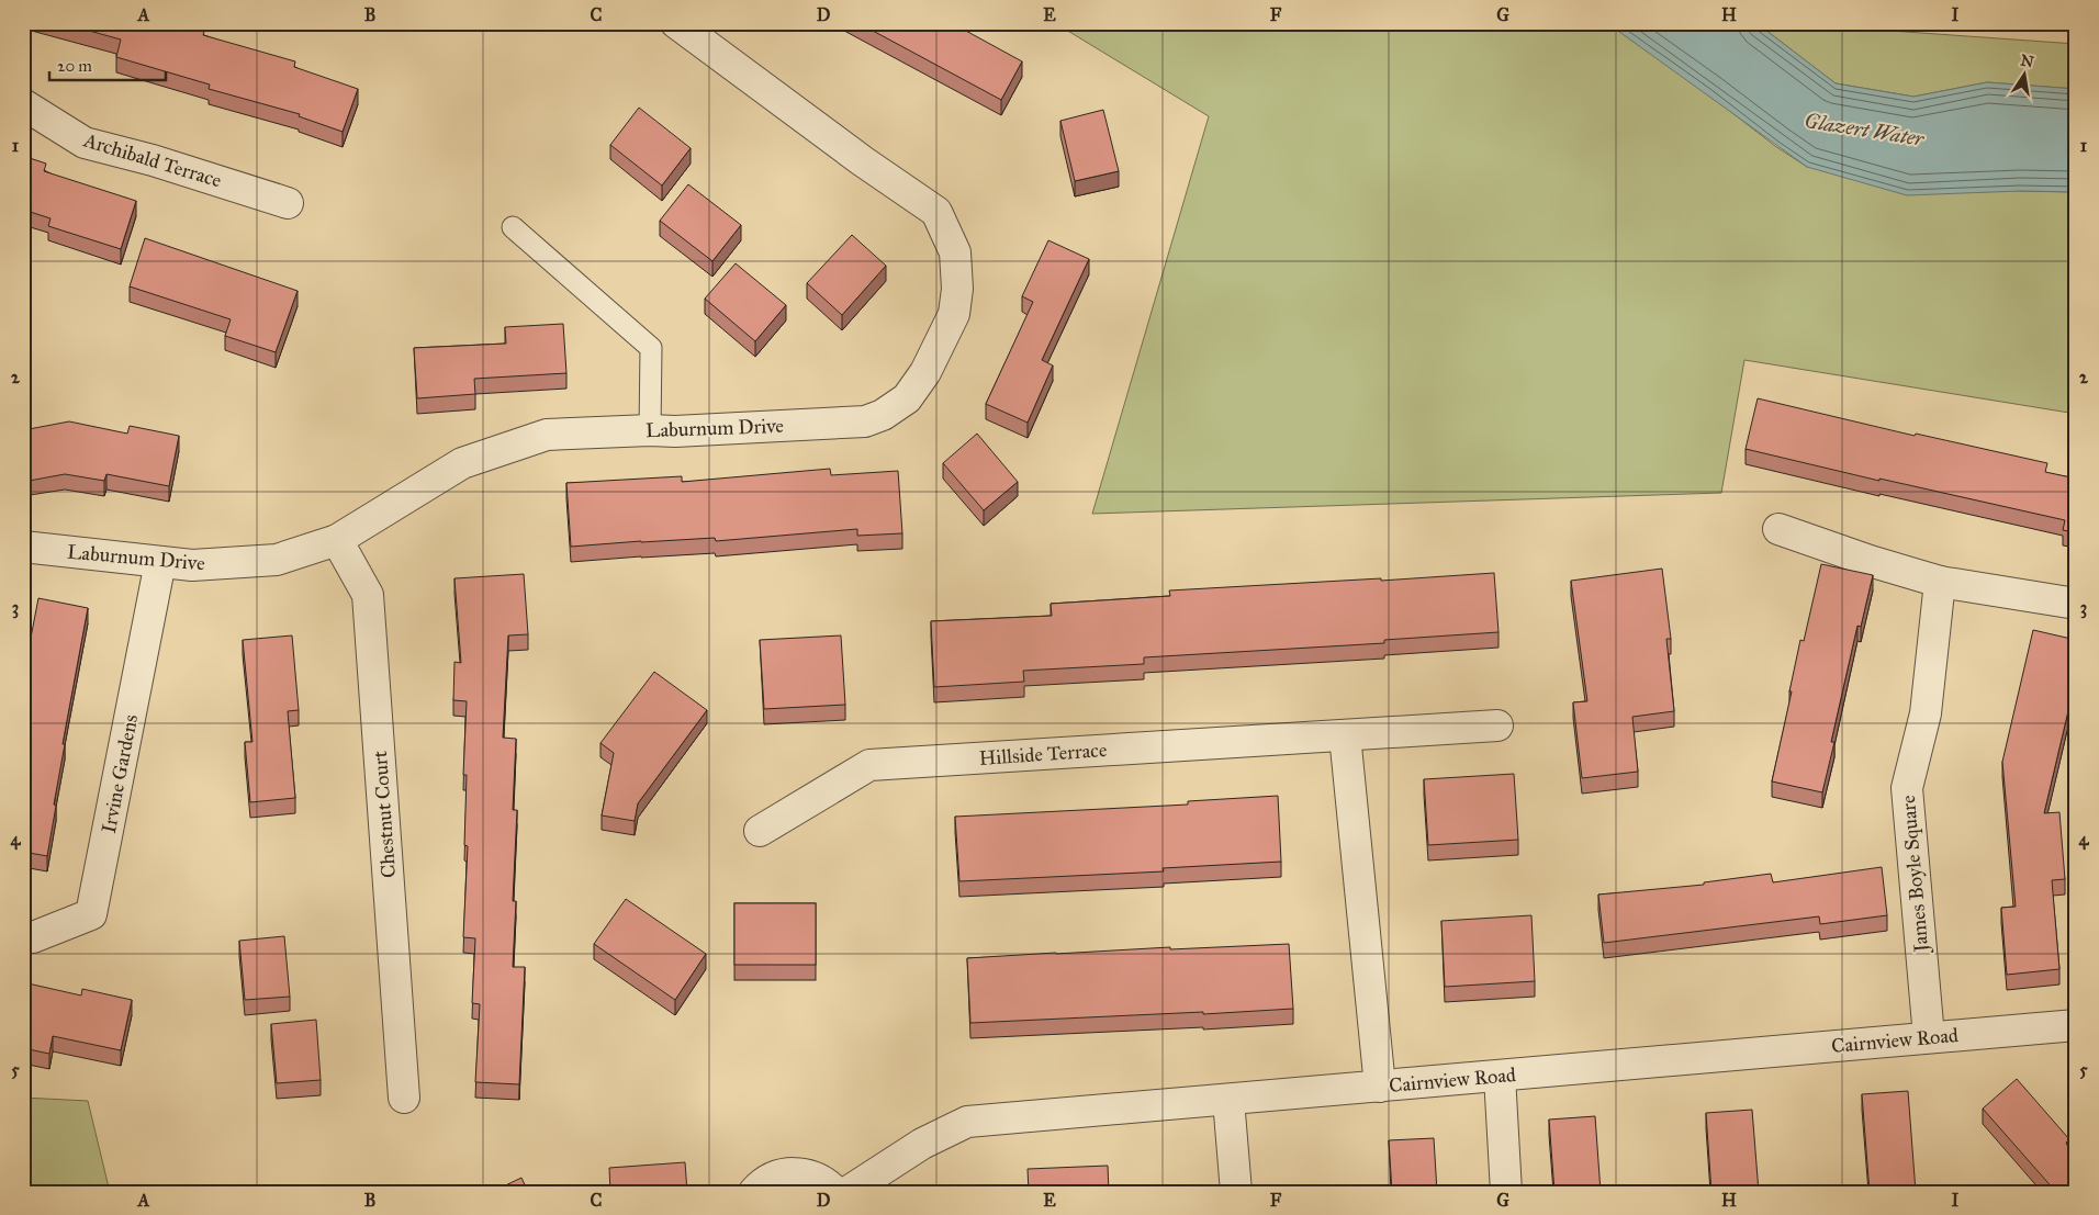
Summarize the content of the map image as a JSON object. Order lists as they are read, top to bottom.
{
  "streets": {
    "street": [
      "Archibald Terrace",
      "Laburnum Drive",
      "Hillside Terrace",
      "Irvine Gardens",
      "Chestnut Court",
      "James Boyle Square",
      "Cairnview Road"
    ]
  },
  "crossings": [
    ["Laburnum Drive", "Irvine Gardens"],
    ["Laburnum Drive", "Chestnut Court"],
    ["James Boyle Square", "Cairnview Road"]
  ],
  "water": ["Glazert Water"],
  "scale_bar": "20 m",
  "north": "top",
  "grid": {
    "columns": [
      "A",
      "B",
      "C",
      "D",
      "E",
      "F",
      "G",
      "H",
      "I"
    ],
    "rows": [
      "1",
      "2",
      "3",
      "4",
      "5"
    ]
  }
}
